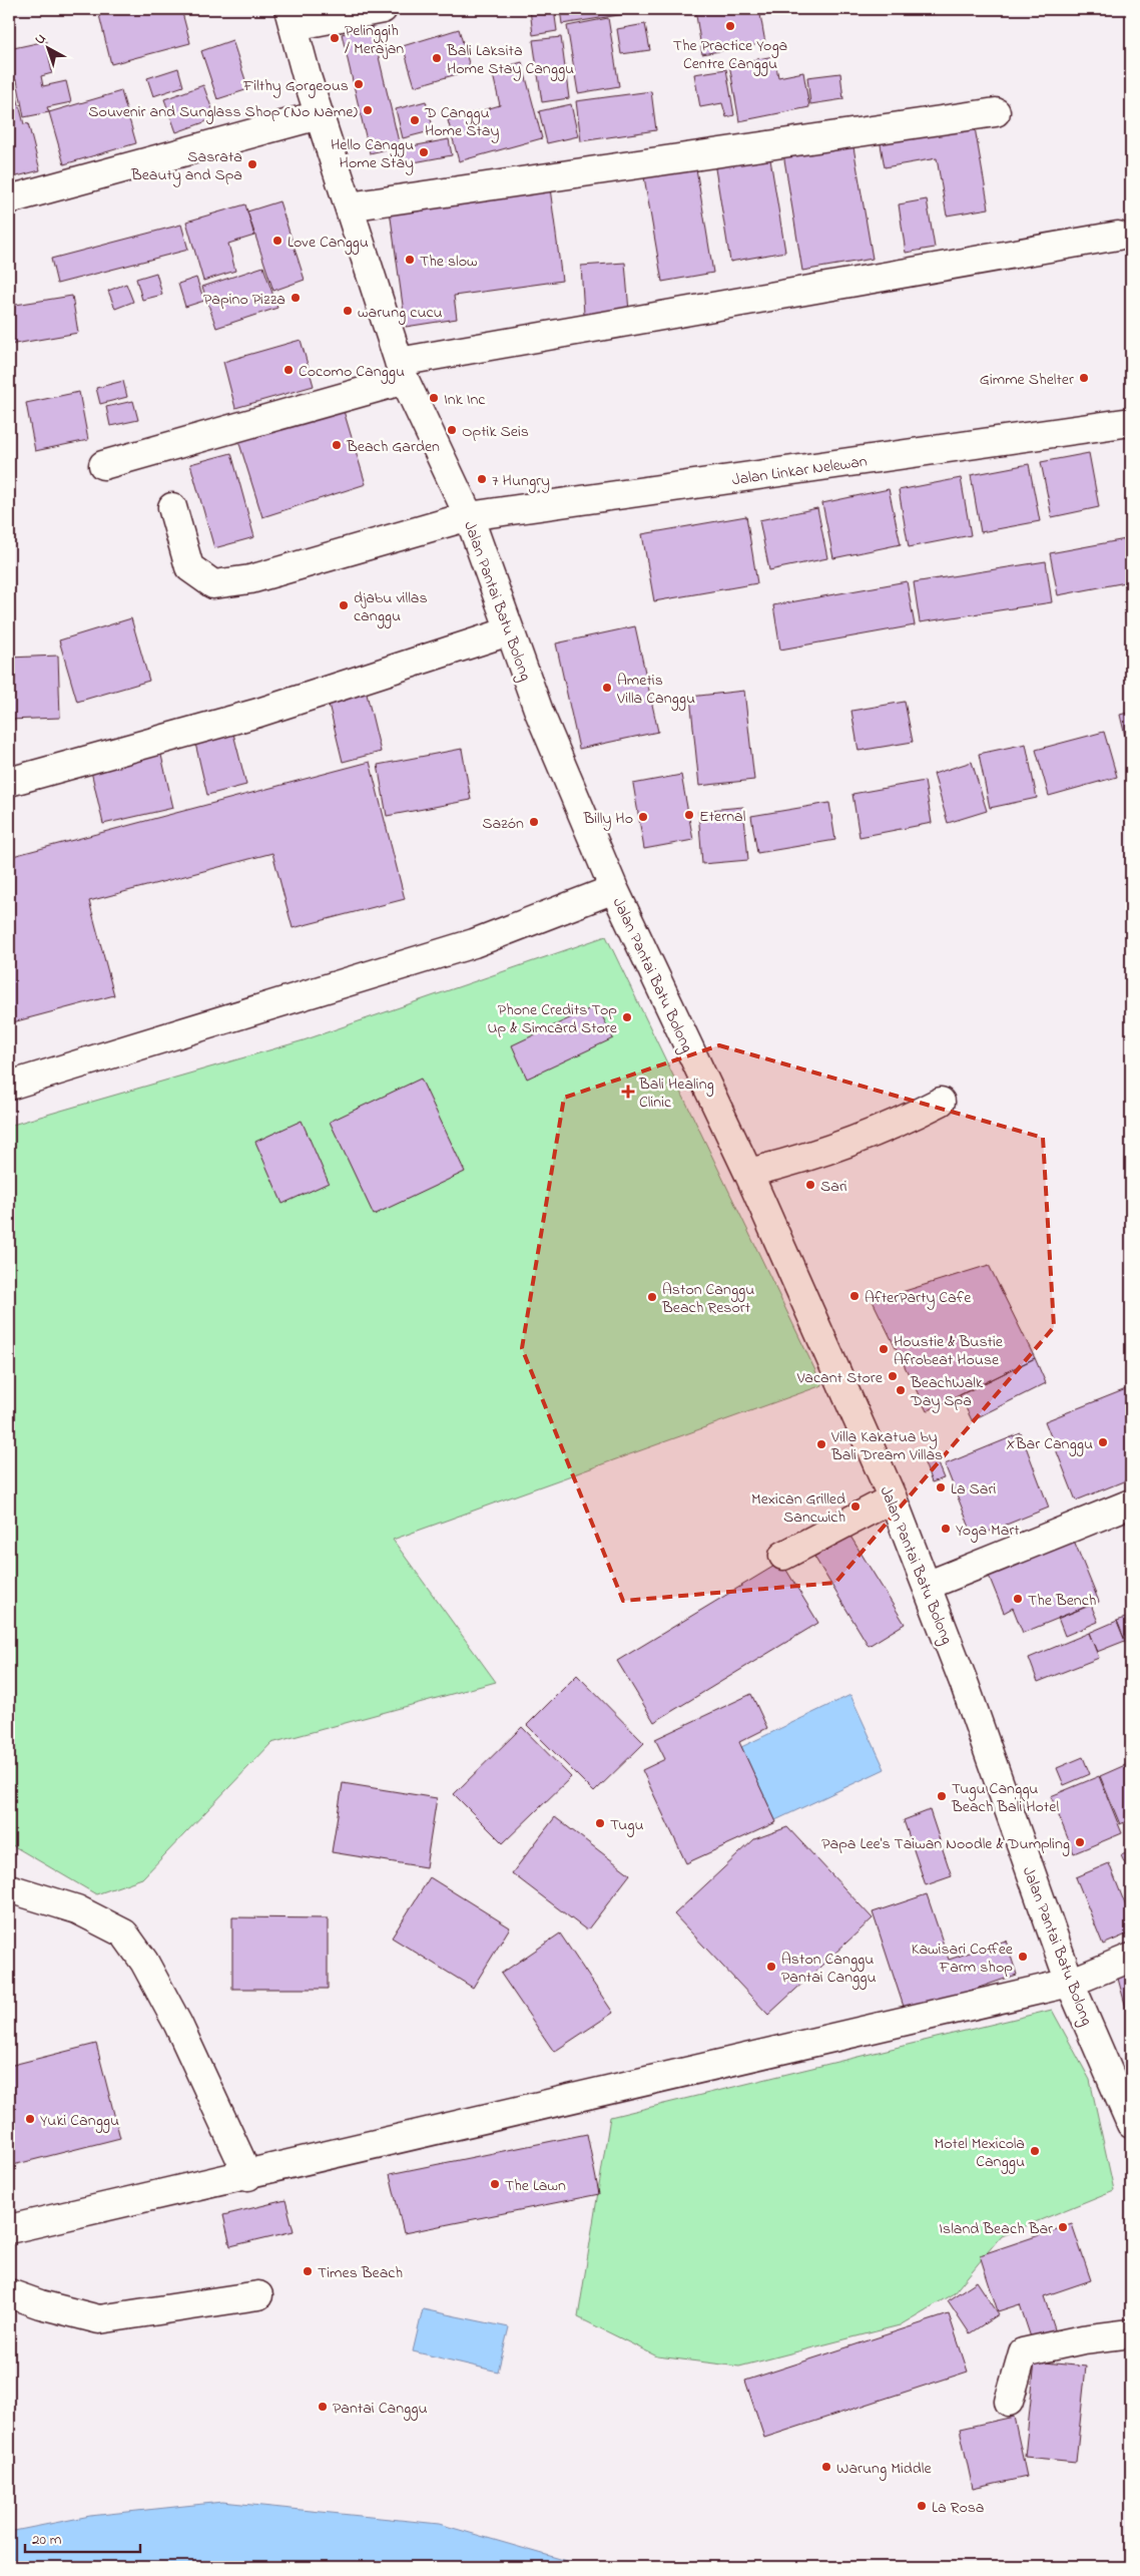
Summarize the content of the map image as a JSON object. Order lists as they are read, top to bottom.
{
  "streets": {
    "street": ["Jalan Linkar Nelewan", "Jalan Pantai Batu Bolong"]
  },
  "crossings": [
    ["Jalan Linkar Nelewan", "Jalan Pantai Batu Bolong"]
  ],
  "places": {
    "other": [
      "The Practice Yoga Centre Canggu",
      "Pelinggih / Merajan",
      "Bali Laksita Home Stay Canggu",
      "Filthy Gorgeous",
      "Souvenir and Sunglass Shop (No Name)",
      "D Canggu Home Stay",
      "Hello Canggu Home Stay",
      "Sasrata Beauty and Spa",
      "Love Canggu",
      "The slow",
      "Papino Pizza",
      "warung cucu",
      "Cocomo Canggu",
      "Gimme Shelter",
      "Ink Inc",
      "Optik Seis",
      "Beach Garden",
      "7 Hungry",
      "djabu villas canggu",
      "Ametis Villa Canggu",
      "Eternal",
      "Billy Ho",
      "Sazón",
      "Phone Credits Top Up & Simcard Store",
      "Sari",
      "AfterParty Cafe",
      "Aston Canggu Beach Resort",
      "Houstie & Bustie Afrobeat House",
      "Vacant Store",
      "BeachWalk Day Spa",
      "XBar Canggu",
      "Villa Kakatua by Bali Dream Villas",
      "La Sari",
      "Mexican Grilled Sancwich",
      "Yoga Mart",
      "The Bench",
      "Tugu Canggu Beach Bali Hotel",
      "Tugu",
      "Papa Lee's Taiwan Noodle & Dumpling",
      "Kawisari Coffee Farm shop",
      "Aston Canggu Pantai Canggu",
      "Yuki Canggu",
      "Motel Mexicola Canggu",
      "The Lawn",
      "Island Beach Bar",
      "Times Beach",
      "Pantai Canggu",
      "Warung Middle",
      "La Rosa"
    ],
    "health": ["Bali Healing Clinic"]
  },
  "scale_bar": "20 m",
  "north": "top left"
}
